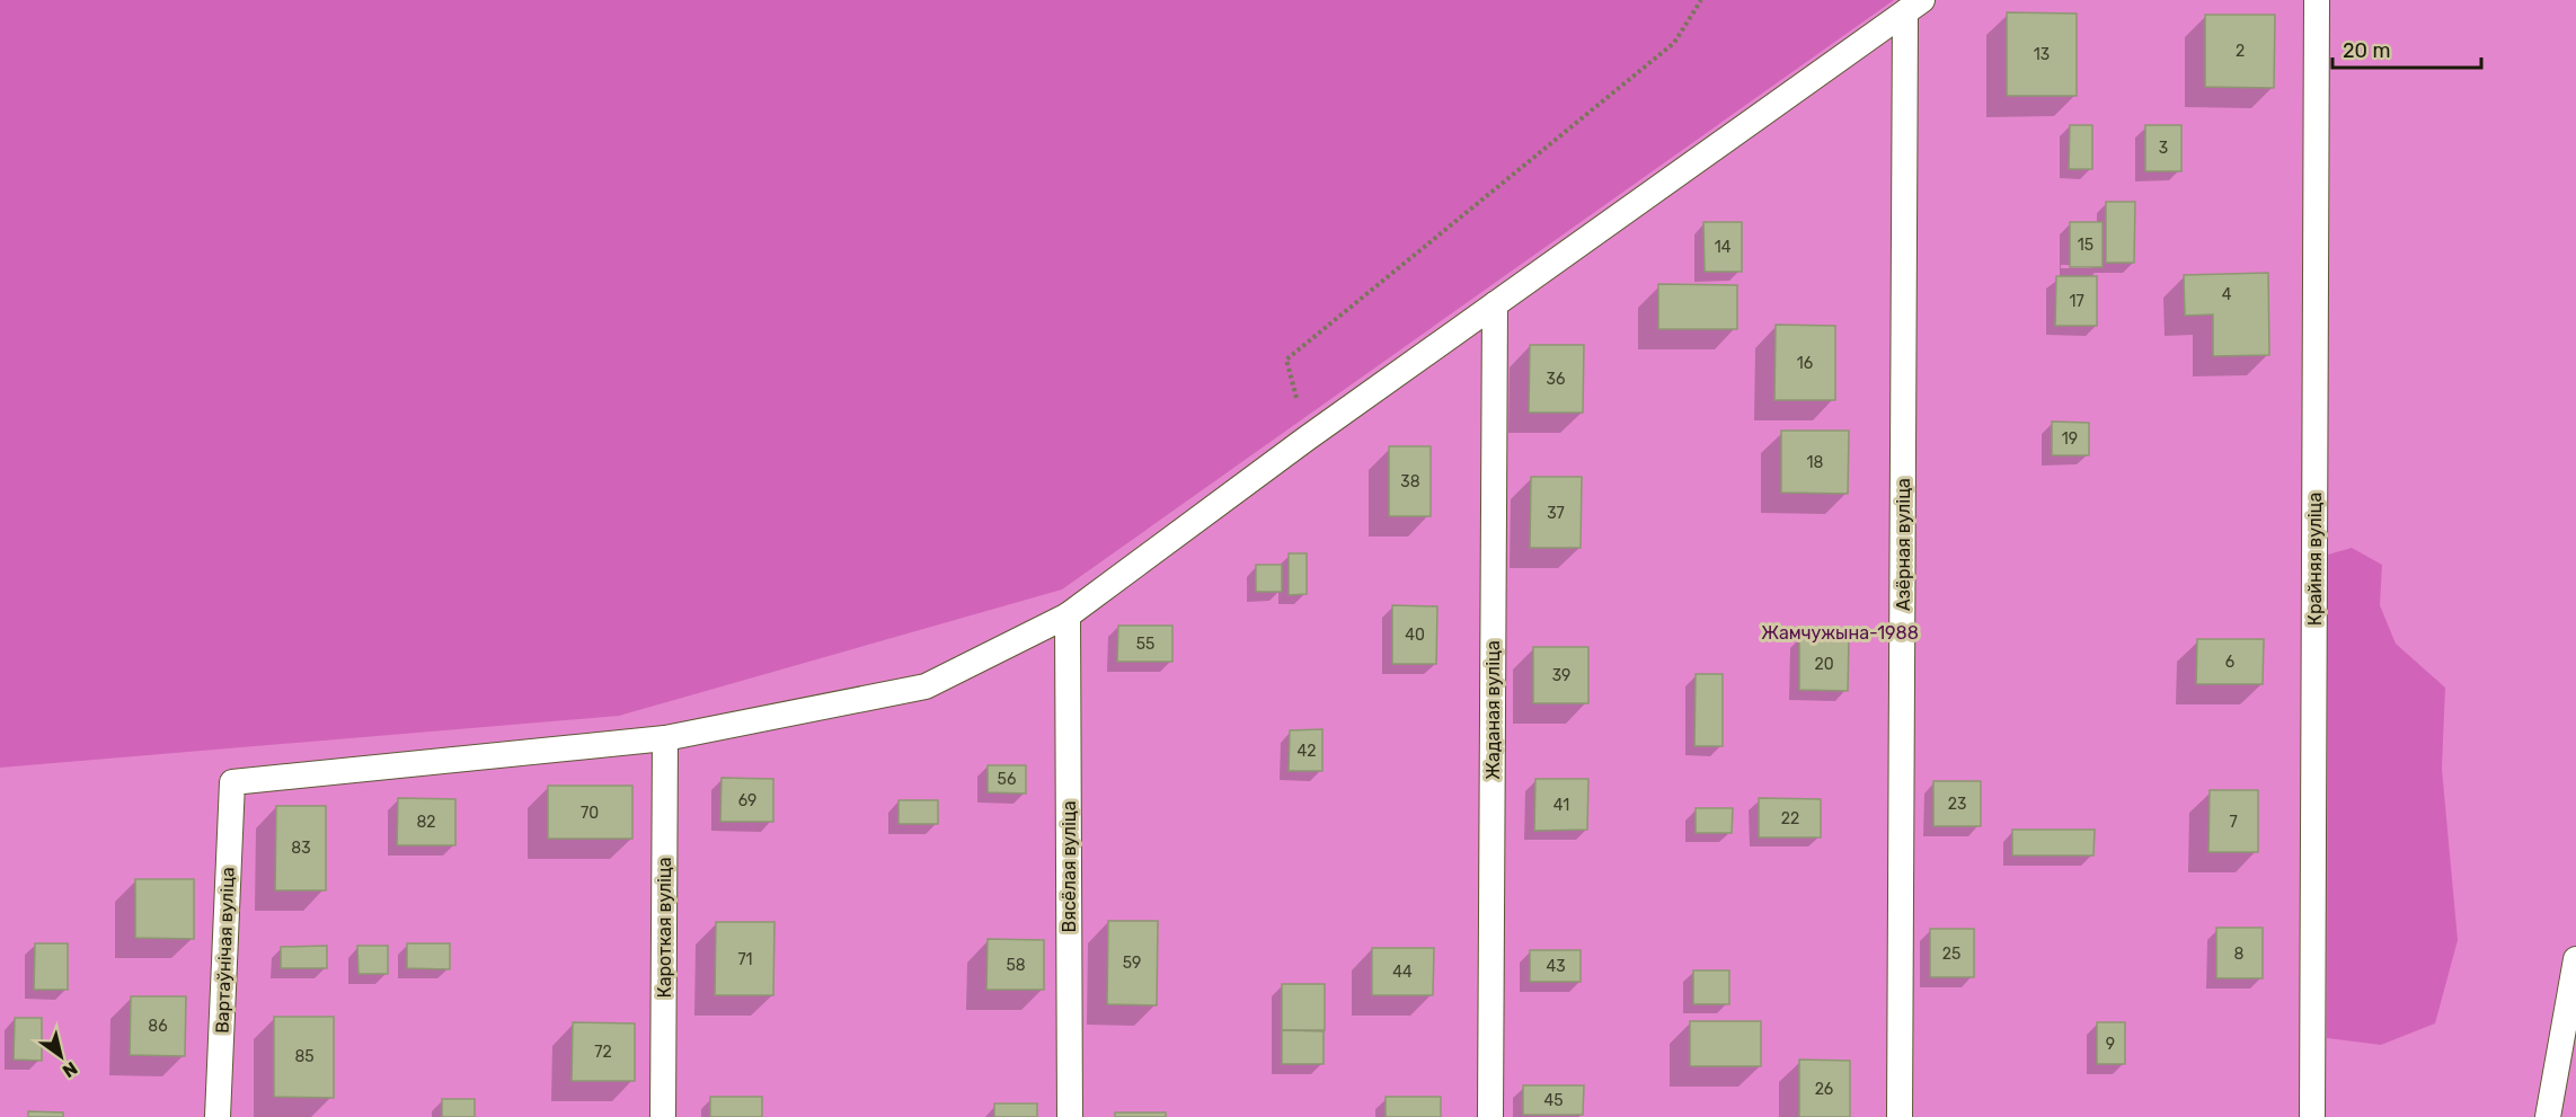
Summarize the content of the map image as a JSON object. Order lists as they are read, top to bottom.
{
  "streets": {
    "lane": [
      "Азёрная вуліца",
      "Крайняя вуліца",
      "Жаданая вуліца",
      "Вясёлая вуліца",
      "Кароткая вуліца",
      "Вартаўнічая вуліца"
    ]
  },
  "crossings": [
    ["Кароткая вуліца", "Вартаўнічая вуліца"]
  ],
  "parks": ["Жамчужына-1988"],
  "house_numbers": [
    "2",
    "13",
    "3",
    "15",
    "14",
    "4",
    "17",
    "16",
    "36",
    "19",
    "18",
    "38",
    "37",
    "40",
    "55",
    "6",
    "20",
    "39",
    "42",
    "56",
    "69",
    "23",
    "41",
    "70",
    "22",
    "82",
    "7",
    "83",
    "25",
    "8",
    "71",
    "59",
    "58",
    "43",
    "44",
    "86",
    "9",
    "72",
    "85",
    "26",
    "45"
  ],
  "scale_bar": "20 m",
  "north": "bottom right"
}
